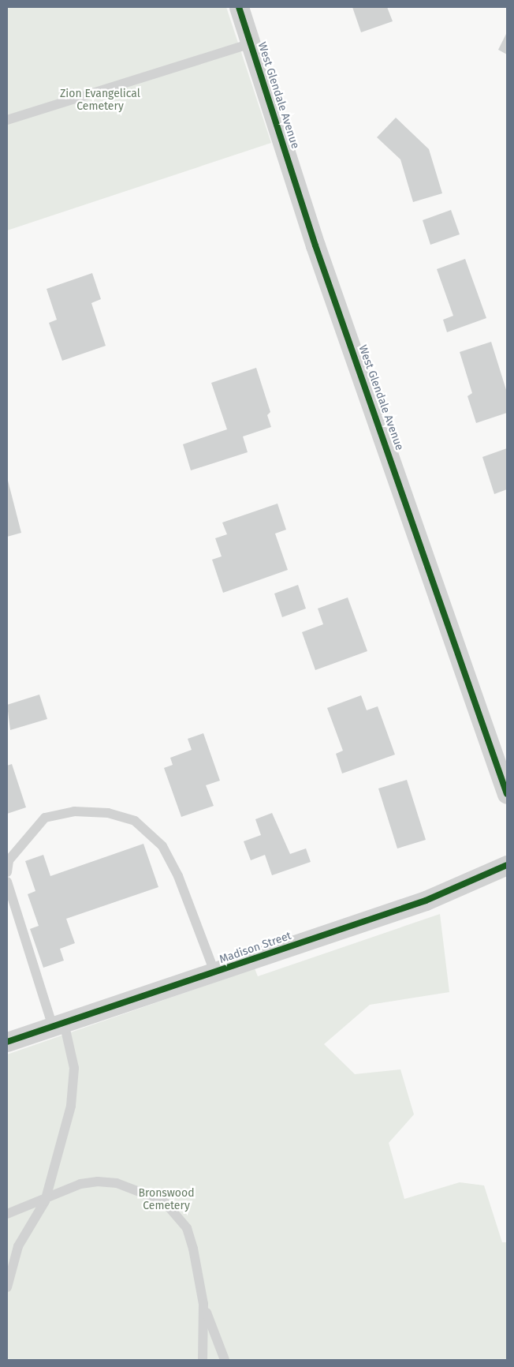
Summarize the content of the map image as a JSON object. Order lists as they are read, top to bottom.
{
  "streets": {
    "street": ["West Glendale Avenue", "Madison Street"]
  },
  "parks": ["Zion Evangelical Cemetery", "Bronswood Cemetery"]
}
